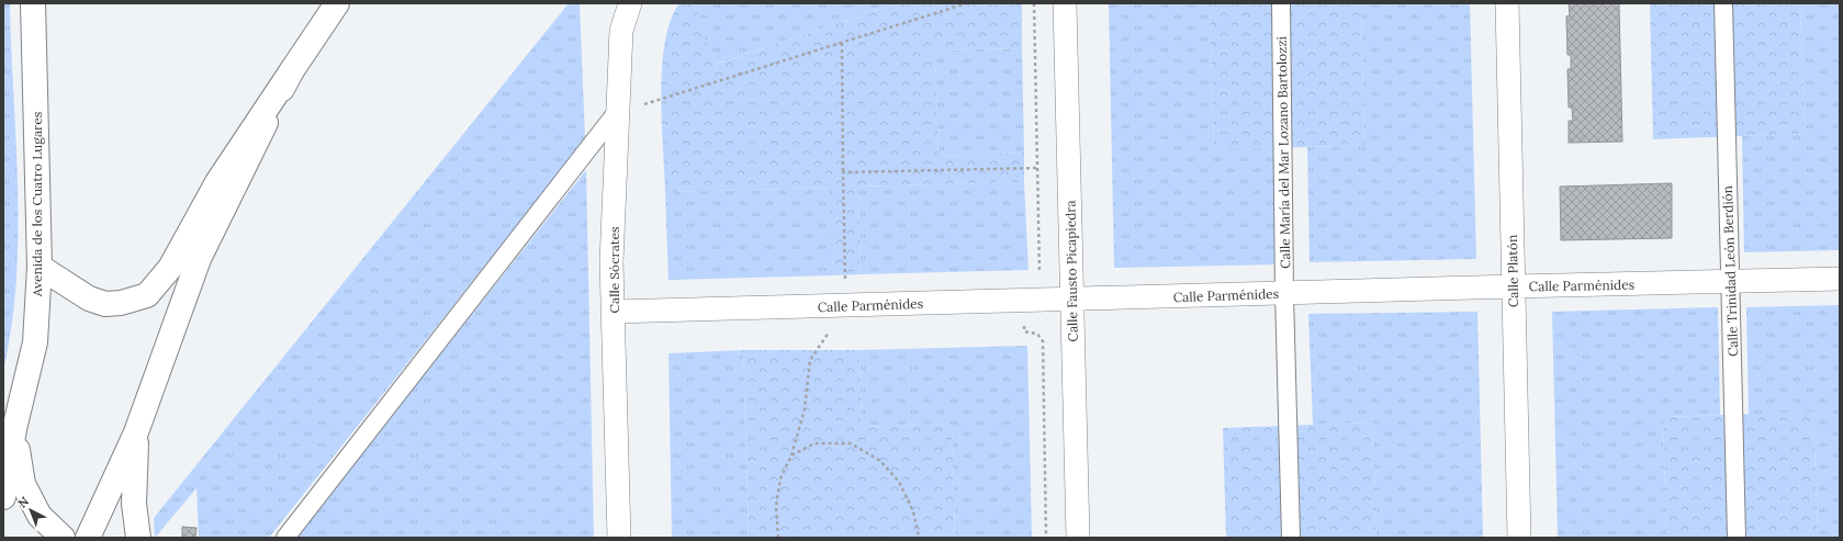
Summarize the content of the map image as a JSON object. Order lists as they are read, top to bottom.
{
  "streets": {
    "main road": ["Avenida de los Cuatro Lugares"],
    "street": [
      "Calle María del Mar Lozano Bartolozzi",
      "Calle Sócrates",
      "Calle Fausto Picapiedra",
      "Calle Platón",
      "Calle Trinidad León Berdión",
      "Calle Parménides"
    ]
  },
  "crossings": [
    ["Calle María del Mar Lozano Bartolozzi", "Calle Parménides"],
    ["Calle Sócrates", "Calle Parménides"],
    ["Calle Fausto Picapiedra", "Calle Parménides"],
    ["Calle Platón", "Calle Parménides"],
    ["Calle Trinidad León Berdión", "Calle Parménides"]
  ],
  "north": "top left"
}
